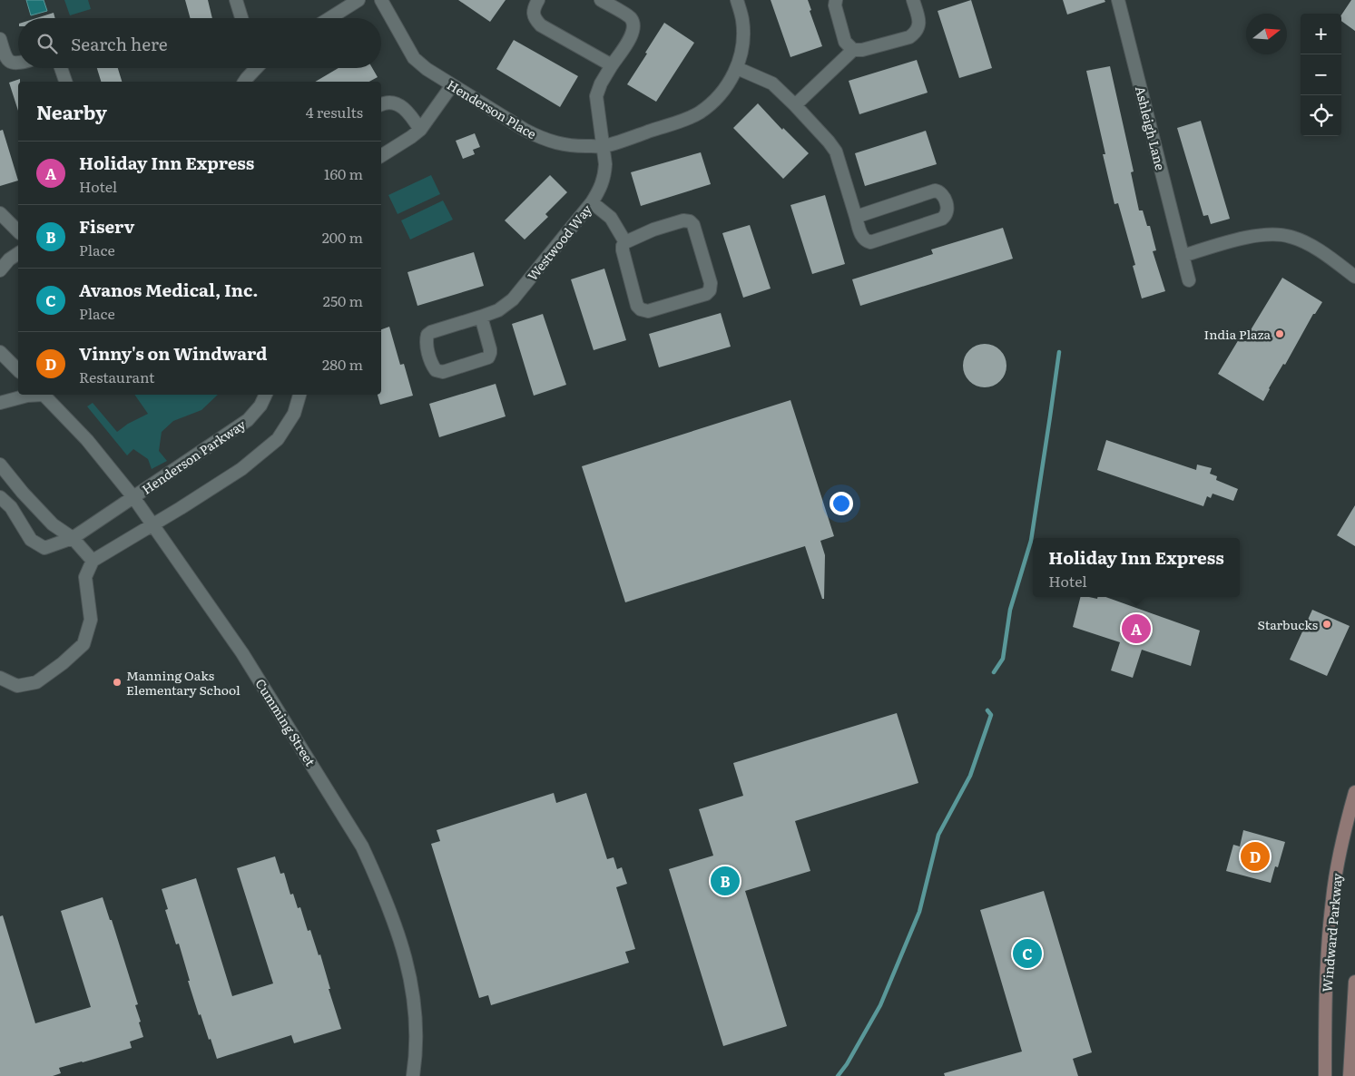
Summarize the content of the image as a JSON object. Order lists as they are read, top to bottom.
{
  "streets": {
    "main road": ["Windward Parkway"],
    "street": [
      "Henderson Place",
      "Ashleigh Lane",
      "Westwood Way",
      "Henderson Parkway",
      "Cumming Street"
    ]
  },
  "crossings": [
    ["Henderson Place", "Westwood Way"],
    ["Henderson Parkway", "Cumming Street"]
  ],
  "places": ["India Plaza", "Starbucks", "Manning Oaks Elementary School"],
  "north": "right",
  "page": {
    "map_buttons": ["+", "−"],
    "search": "Search here",
    "heading": ["Nearby", "4 results"],
    "list": [
      {
        "mark": "A",
        "name": "Holiday Inn Express",
        "note": "Hotel",
        "value": "160 m"
      },
      {
        "mark": "B",
        "name": "Fiserv",
        "note": "Place",
        "value": "200 m"
      },
      {
        "mark": "C",
        "name": "Avanos Medical, Inc.",
        "note": "Place",
        "value": "250 m"
      },
      {
        "mark": "D",
        "name": "Vinny's on Windward",
        "note": "Restaurant",
        "value": "280 m"
      }
    ],
    "popup": ["Holiday Inn Express", "Hotel"],
    "pins": [
      "A",
      "D",
      "B",
      "C"
    ]
  }
}
